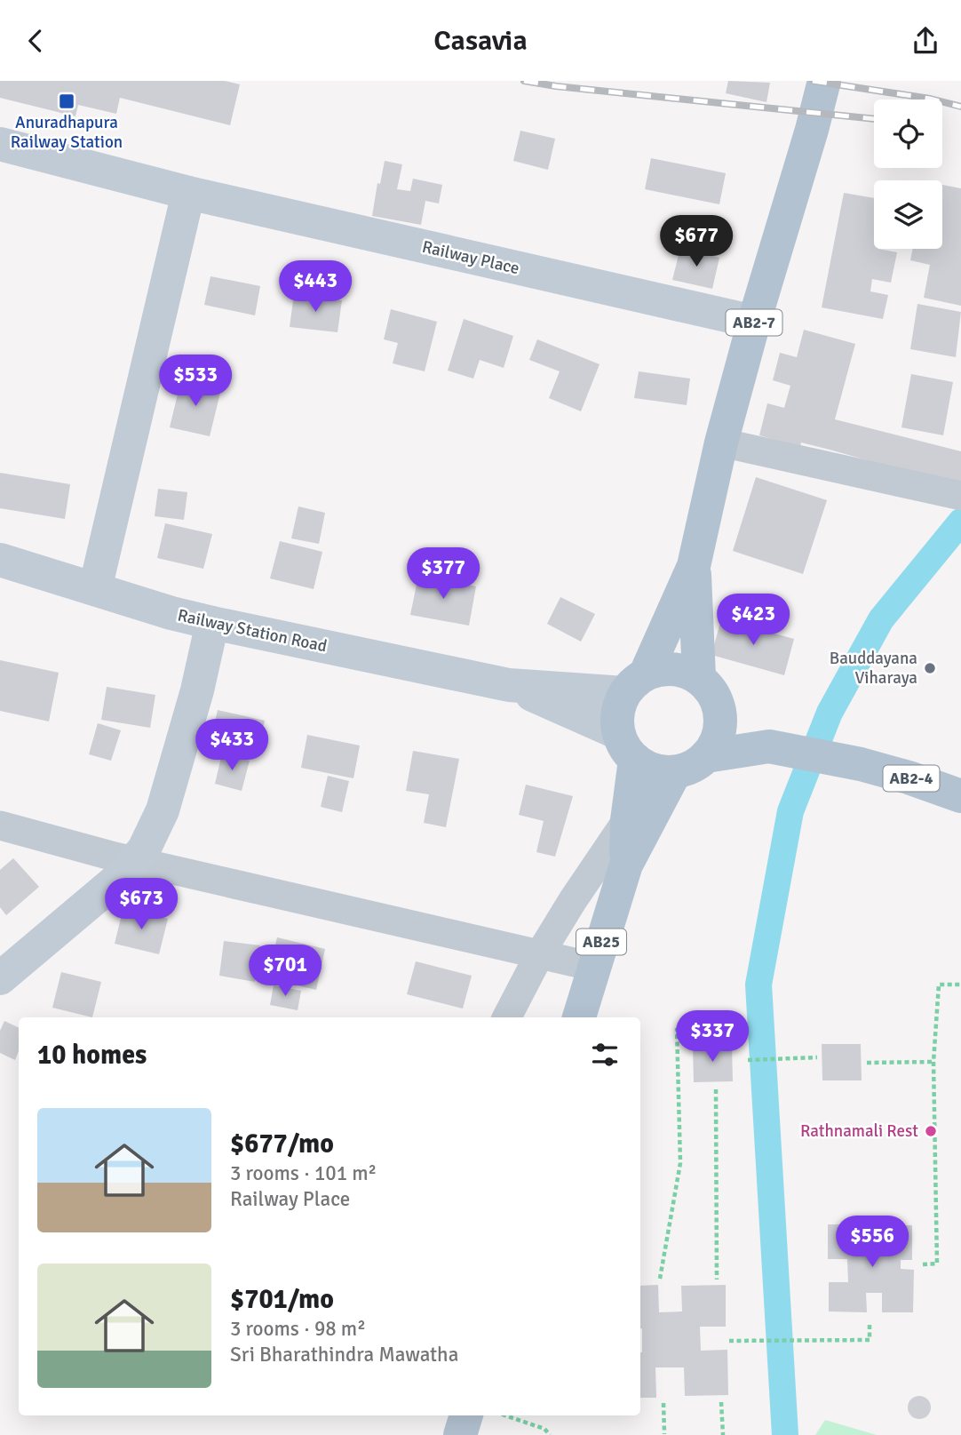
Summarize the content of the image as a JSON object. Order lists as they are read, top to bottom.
{
  "streets": {
    "main road": [
      "Railway Place",
      "AB2-7",
      "Railway Station Road",
      "AB2-4",
      "AB25"
    ]
  },
  "crossings": [
    ["Railway Place", "AB2-7"],
    ["AB2-7", "Railway Station Road"],
    ["AB2-7", "AB2-4"],
    ["AB2-7", "AB25"],
    ["Railway Station Road", "AB2-4"],
    ["Railway Station Road", "AB25"],
    ["AB2-4", "AB25"]
  ],
  "places": {
    "transit": ["Anuradhapura Railway Station"],
    "other": ["Bauddayana Viharaya", "Rathnamali Rest"]
  },
  "page": {
    "header": "Casavia",
    "price": [
      "$677",
      "$443",
      "$533",
      "$377",
      "$423",
      "$433",
      "$673",
      "$701",
      "$337",
      "$556"
    ],
    "heading": "10 homes",
    "list": [
      {
        "name": "$677/mo",
        "note": "3 rooms · 101 m² · Railway Place"
      },
      {
        "name": "$701/mo",
        "note": "3 rooms · 98 m² · Sri Bharathindra Mawatha"
      }
    ]
  }
}
